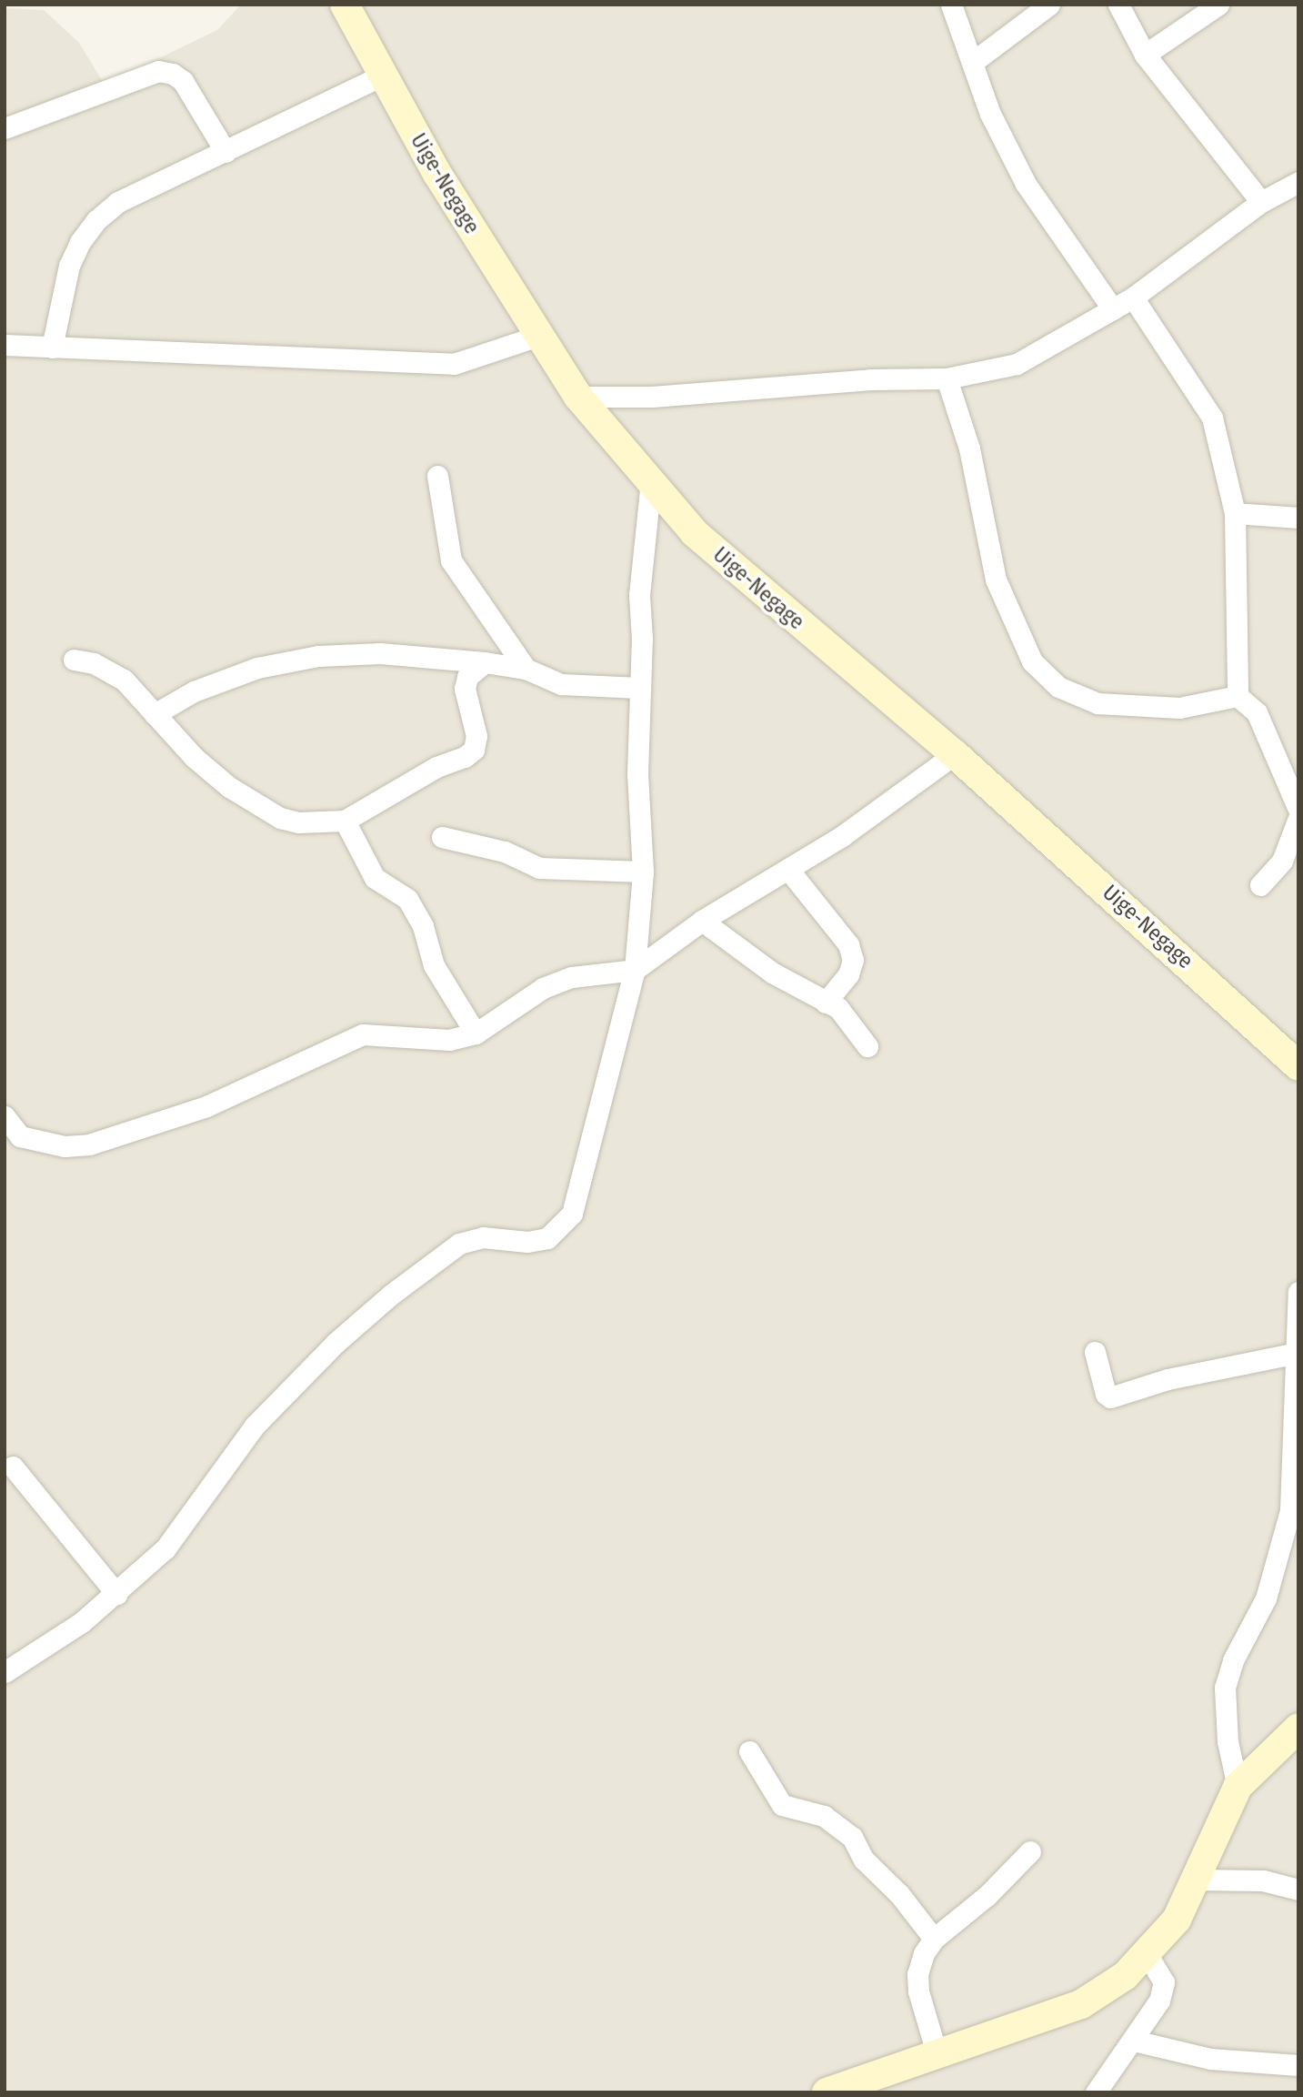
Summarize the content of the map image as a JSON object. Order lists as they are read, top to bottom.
{
  "streets": {
    "main road": ["Uige-Negage"]
  }
}
